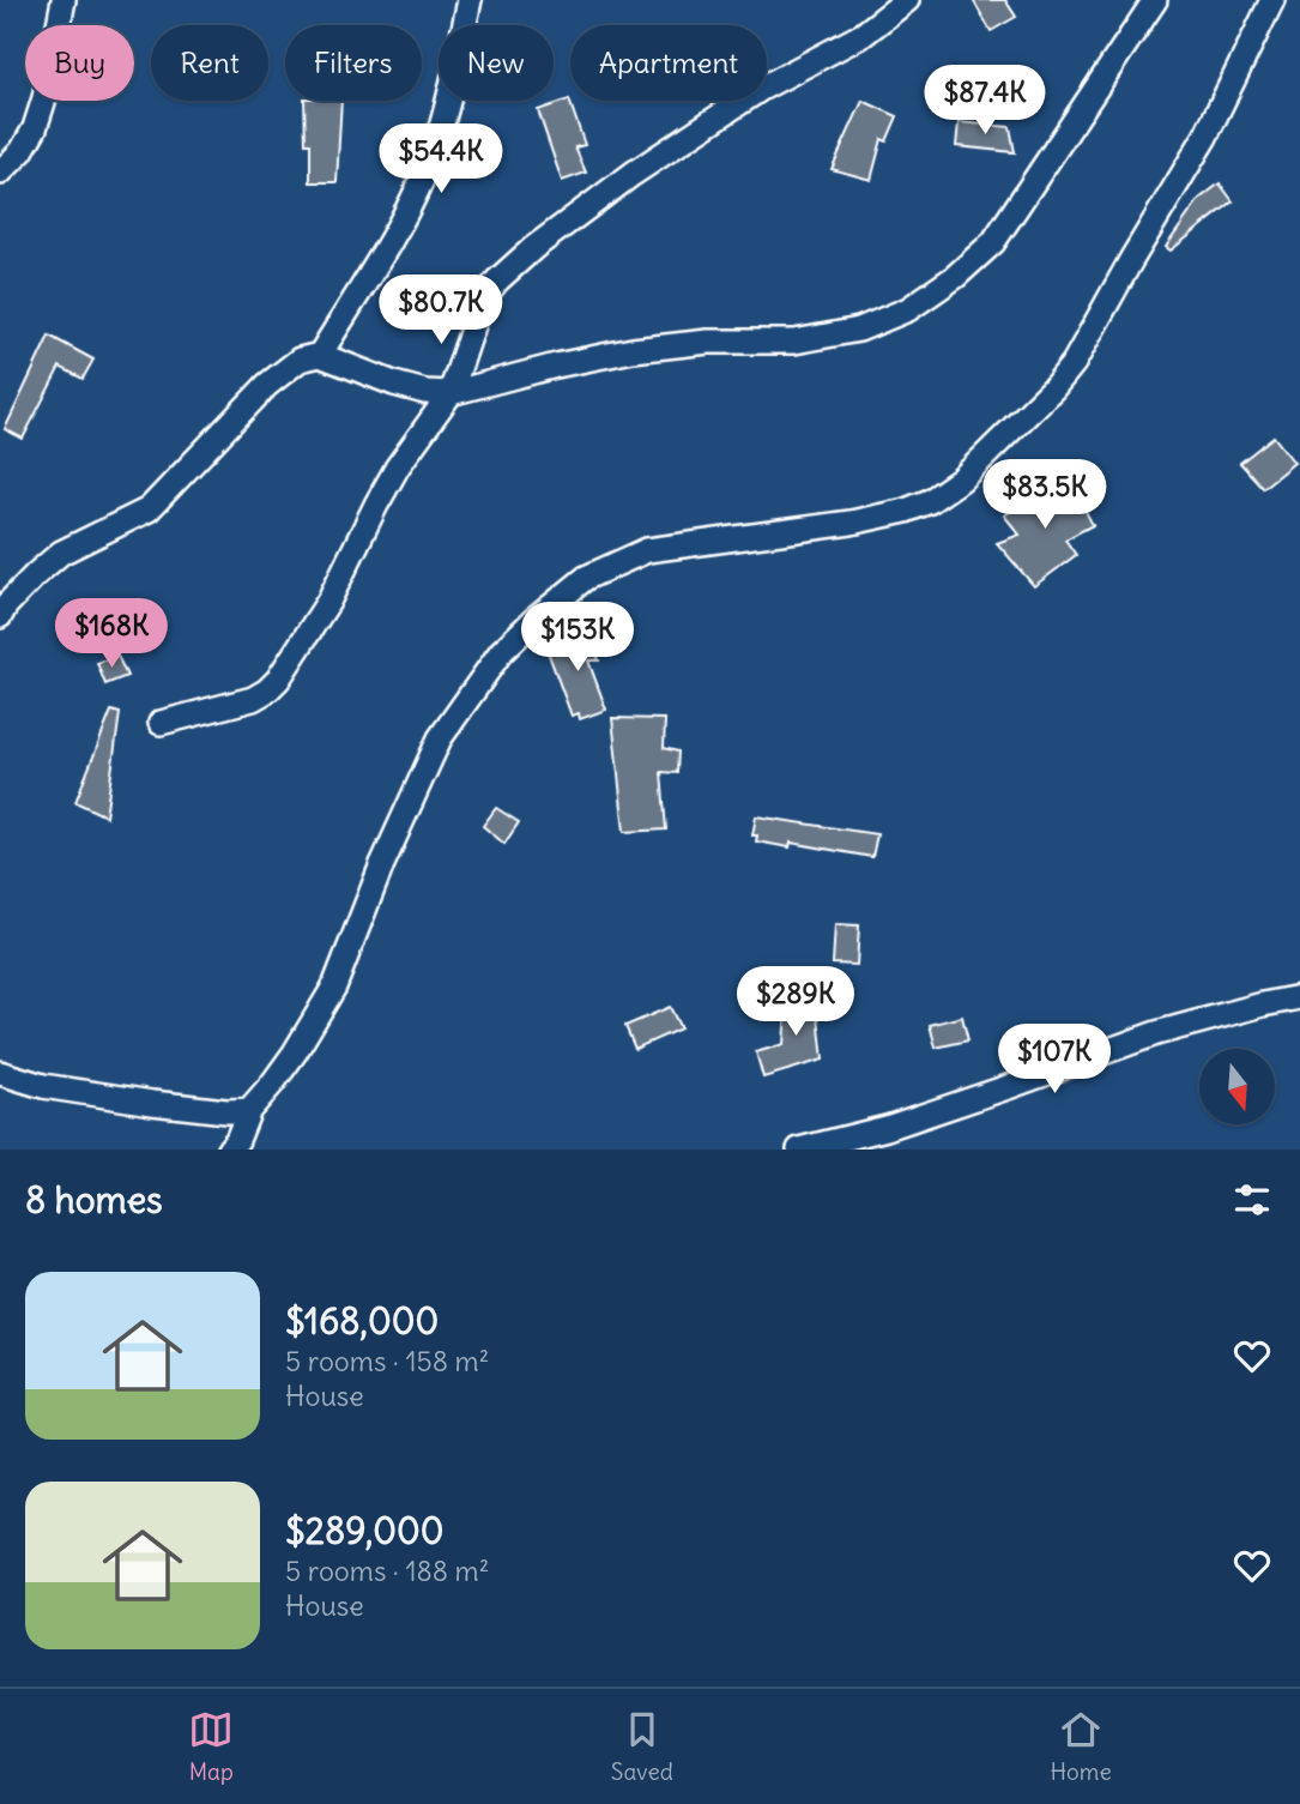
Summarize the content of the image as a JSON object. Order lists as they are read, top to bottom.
{
  "north": "bottom",
  "page": {
    "chip": [
      "Buy",
      "Rent",
      "Filters",
      "New",
      "Apartment"
    ],
    "price": [
      "$87.4K",
      "$54.4K",
      "$80.7K",
      "$83.5K",
      "$168K",
      "$153K",
      "$289K",
      "$107K"
    ],
    "heading": "8 homes",
    "list": [
      {
        "name": "$168,000",
        "note": "5 rooms · 158 m² · House"
      },
      {
        "name": "$289,000",
        "note": "5 rooms · 188 m² · House"
      }
    ],
    "tabs": ["Map", "Saved", "Home"]
  }
}
